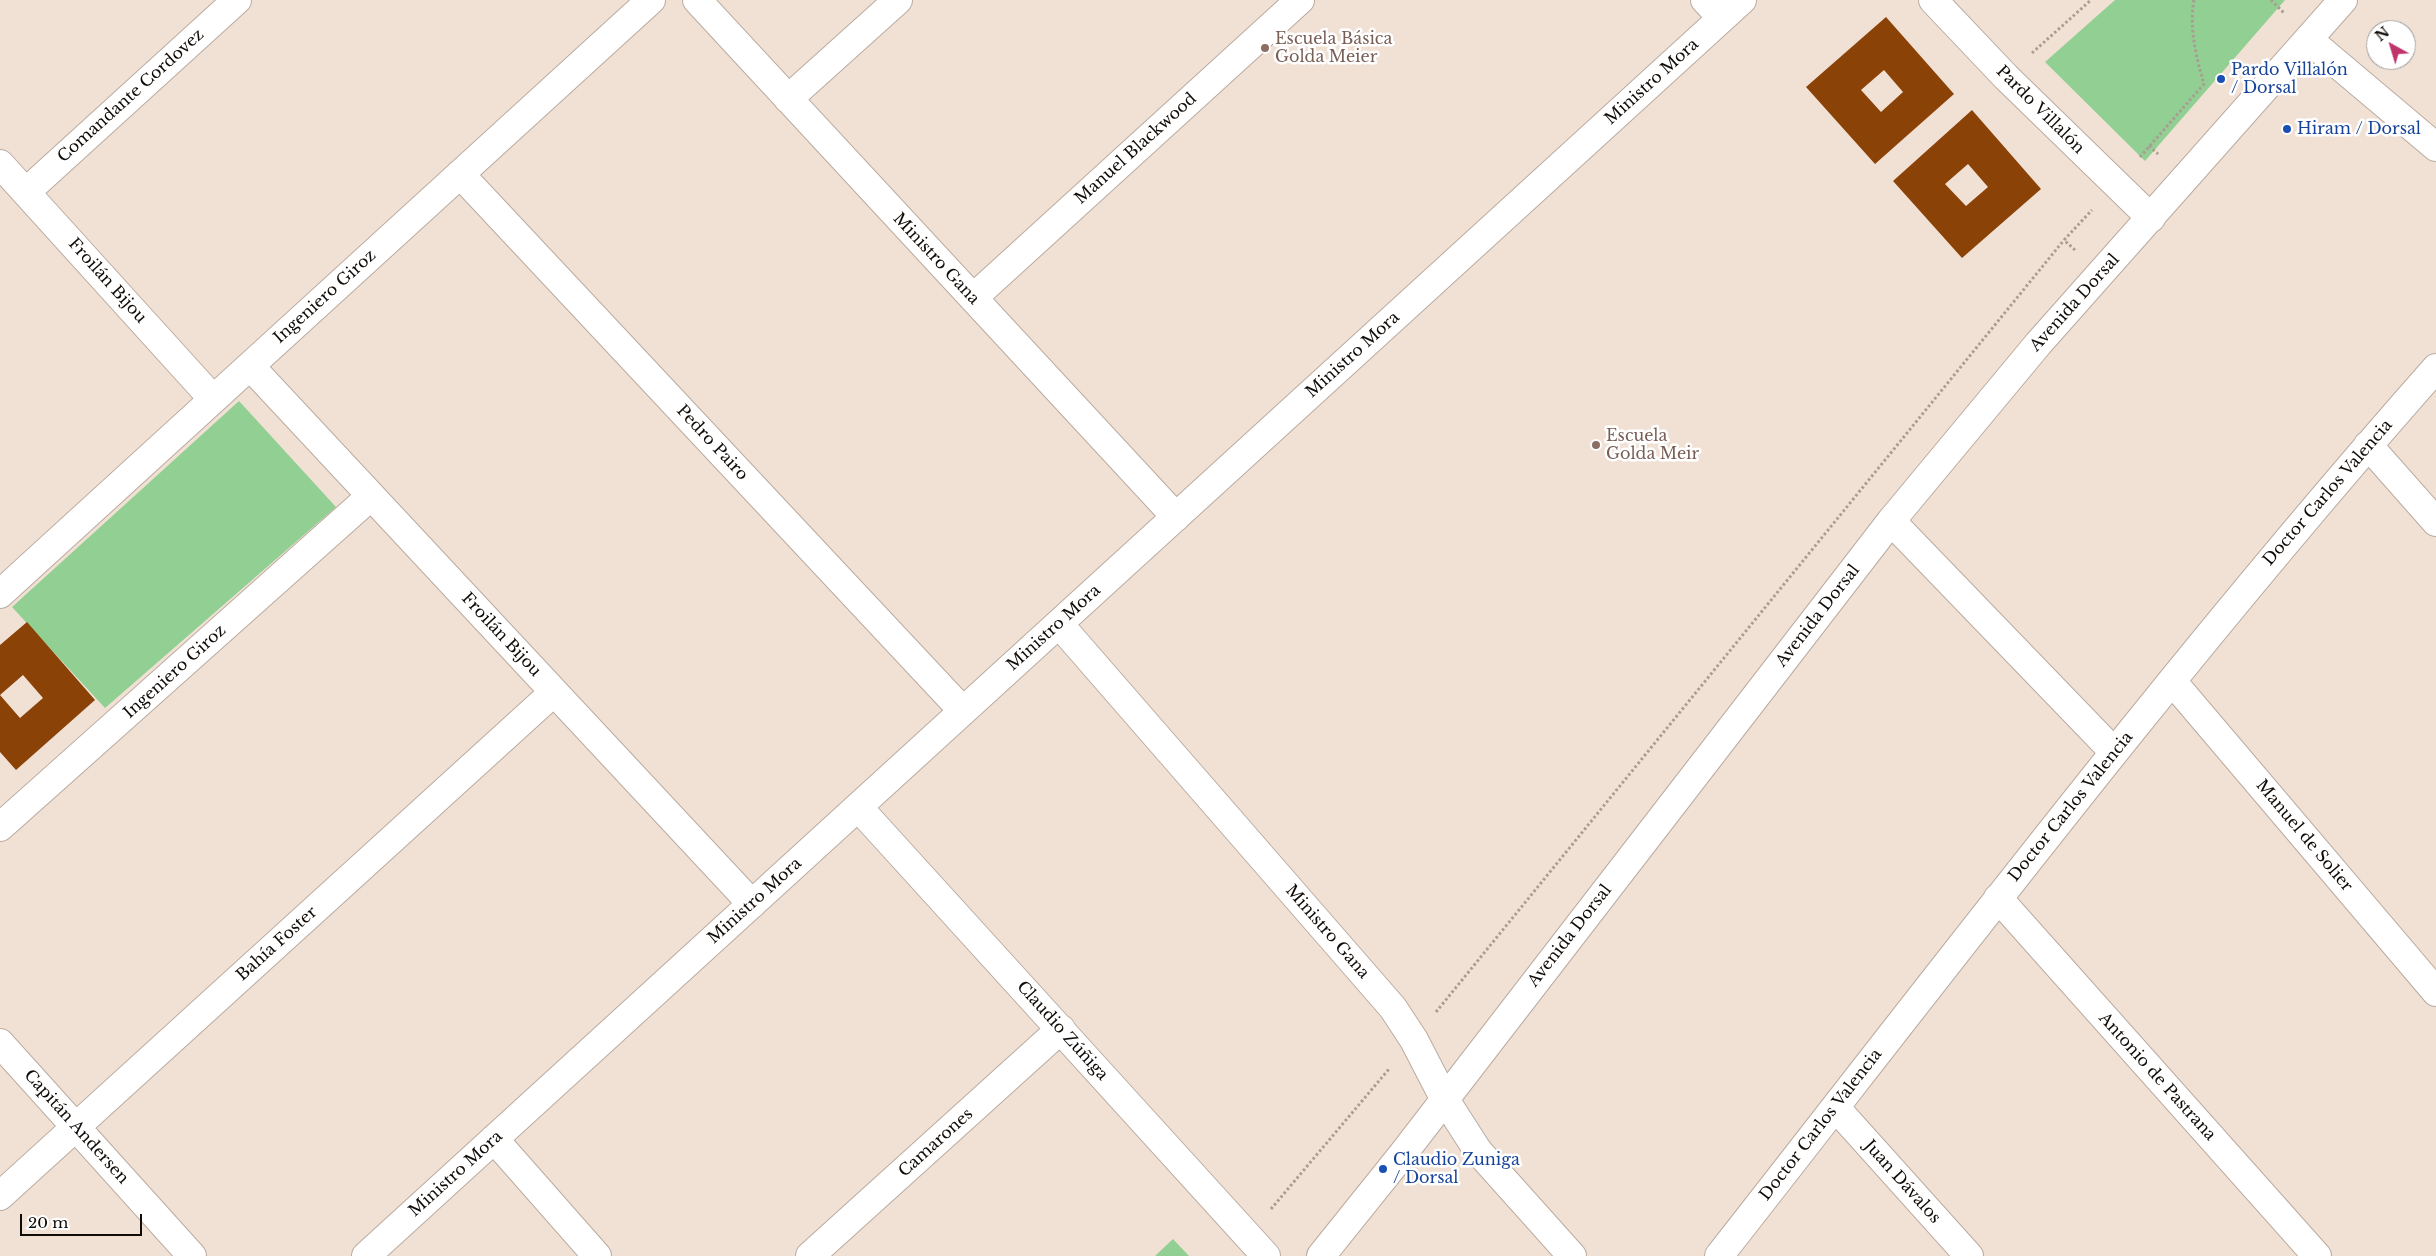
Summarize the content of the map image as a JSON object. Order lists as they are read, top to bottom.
{
  "streets": {
    "street": [
      "Ministro Mora",
      "Comandante Cordovez",
      "Pardo Villalón",
      "Manuel Blackwood",
      "Ministro Gana",
      "Froilán Bijou",
      "Ingeniero Giroz",
      "Avenida Dorsal",
      "Pedro Pairo",
      "Doctor Carlos Valencia",
      "Manuel de Solier",
      "Bahía Foster",
      "Claudio Zúñiga",
      "Antonio de Pastrana",
      "Capitán Andersen",
      "Camarones",
      "Juan Dávalos"
    ]
  },
  "crossings": [
    ["Ministro Mora", "Ministro Gana"],
    ["Ministro Mora", "Froilán Bijou"],
    ["Ministro Mora", "Pedro Pairo"],
    ["Ministro Mora", "Claudio Zúñiga"],
    ["Comandante Cordovez", "Froilán Bijou"],
    ["Pardo Villalón", "Avenida Dorsal"],
    ["Manuel Blackwood", "Ministro Gana"],
    ["Ministro Gana", "Avenida Dorsal"],
    ["Froilán Bijou", "Ingeniero Giroz"],
    ["Froilán Bijou", "Bahía Foster"],
    ["Ingeniero Giroz", "Pedro Pairo"],
    ["Doctor Carlos Valencia", "Manuel de Solier"],
    ["Doctor Carlos Valencia", "Antonio de Pastrana"],
    ["Doctor Carlos Valencia", "Juan Dávalos"],
    ["Bahía Foster", "Capitán Andersen"],
    ["Claudio Zúñiga", "Camarones"]
  ],
  "places": [
    "Escuela Básica Golda Meier",
    "Pardo Villalón / Dorsal",
    "Hiram / Dorsal",
    "Escuela Golda Meir",
    "Claudio Zuniga / Dorsal"
  ],
  "scale_bar": "20 m",
  "north": "top left"
}
